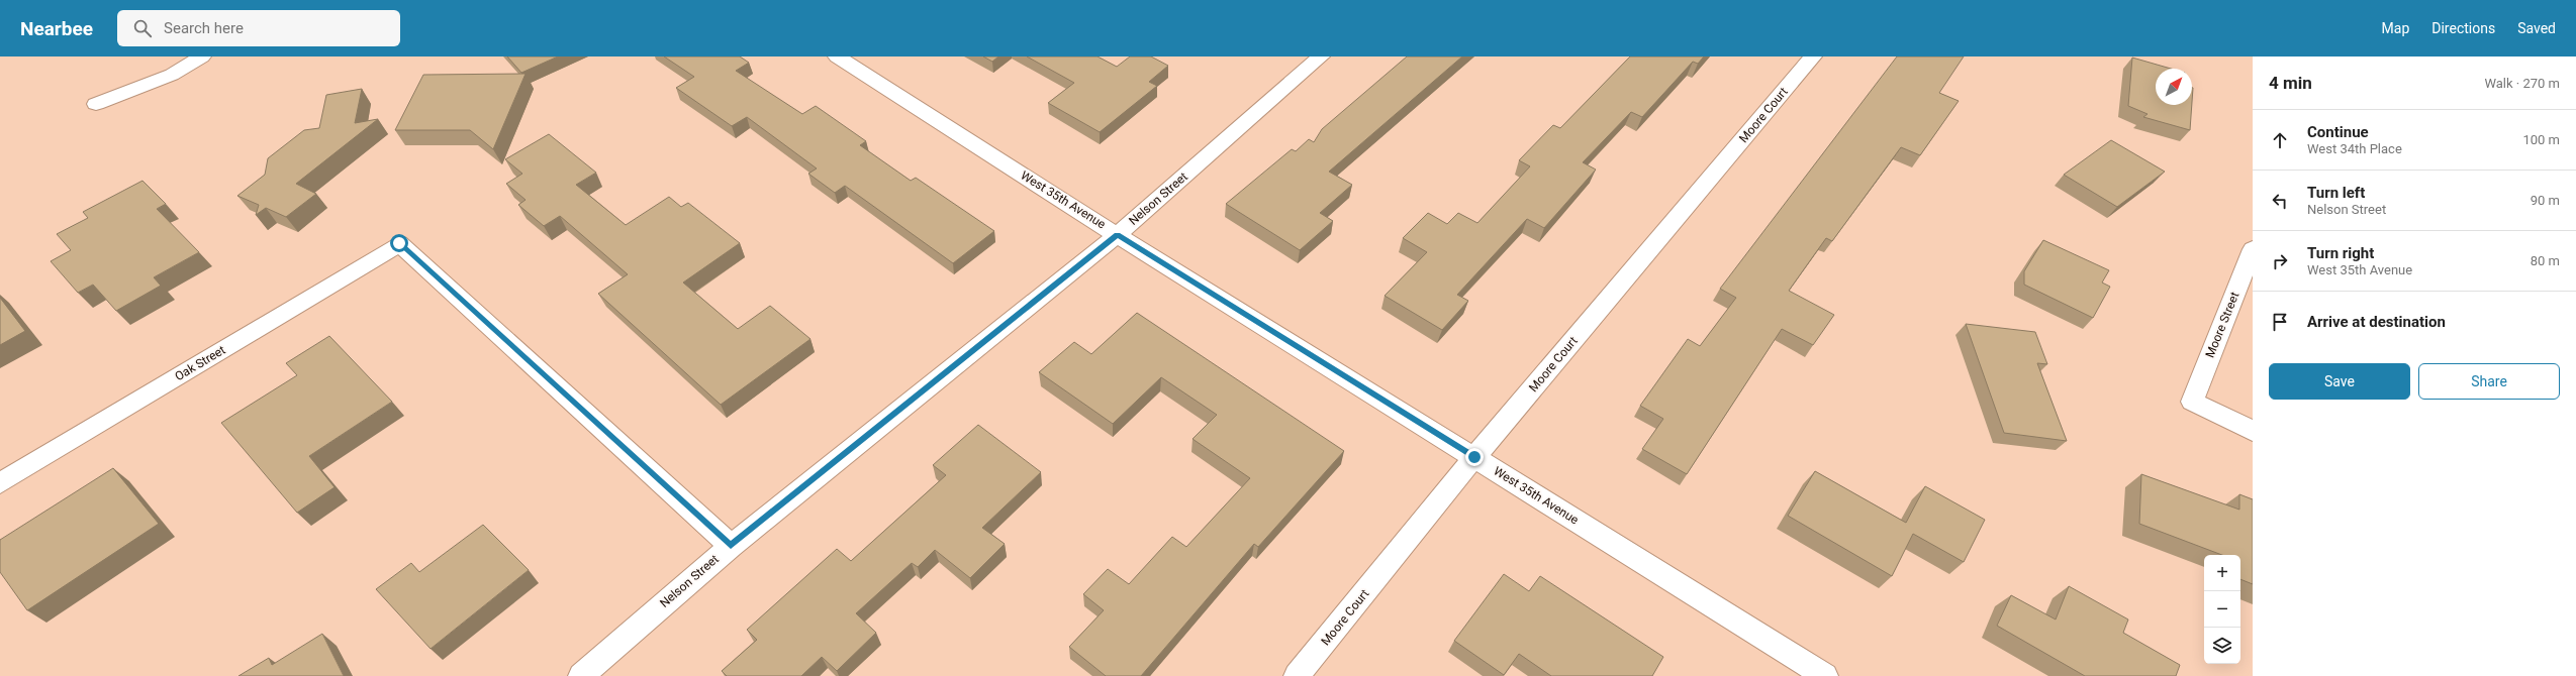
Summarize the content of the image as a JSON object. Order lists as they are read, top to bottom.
{
  "streets": {
    "street": [
      "Moore Court",
      "Nelson Street",
      "West 35th Avenue",
      "Moore Street",
      "Oak Street"
    ]
  },
  "crossings": [
    ["Moore Court", "West 35th Avenue"],
    ["Nelson Street", "West 35th Avenue"],
    ["Nelson Street", "Oak Street"]
  ],
  "north": "top right",
  "page": {
    "header": "Nearbee",
    "search": "Search here",
    "nav": ["Map", "Directions", "Saved"],
    "heading": ["4 min", "Walk · 270 m"],
    "list": [
      ["Continue", "West 34th Place", "100 m"],
      ["Turn left", "Nelson Street", "90 m"],
      ["Turn right", "West 35th Avenue", "80 m"],
      "Arrive at destination"
    ],
    "buttons": ["Save", "Share"],
    "map_buttons": ["+", "−"]
  }
}
